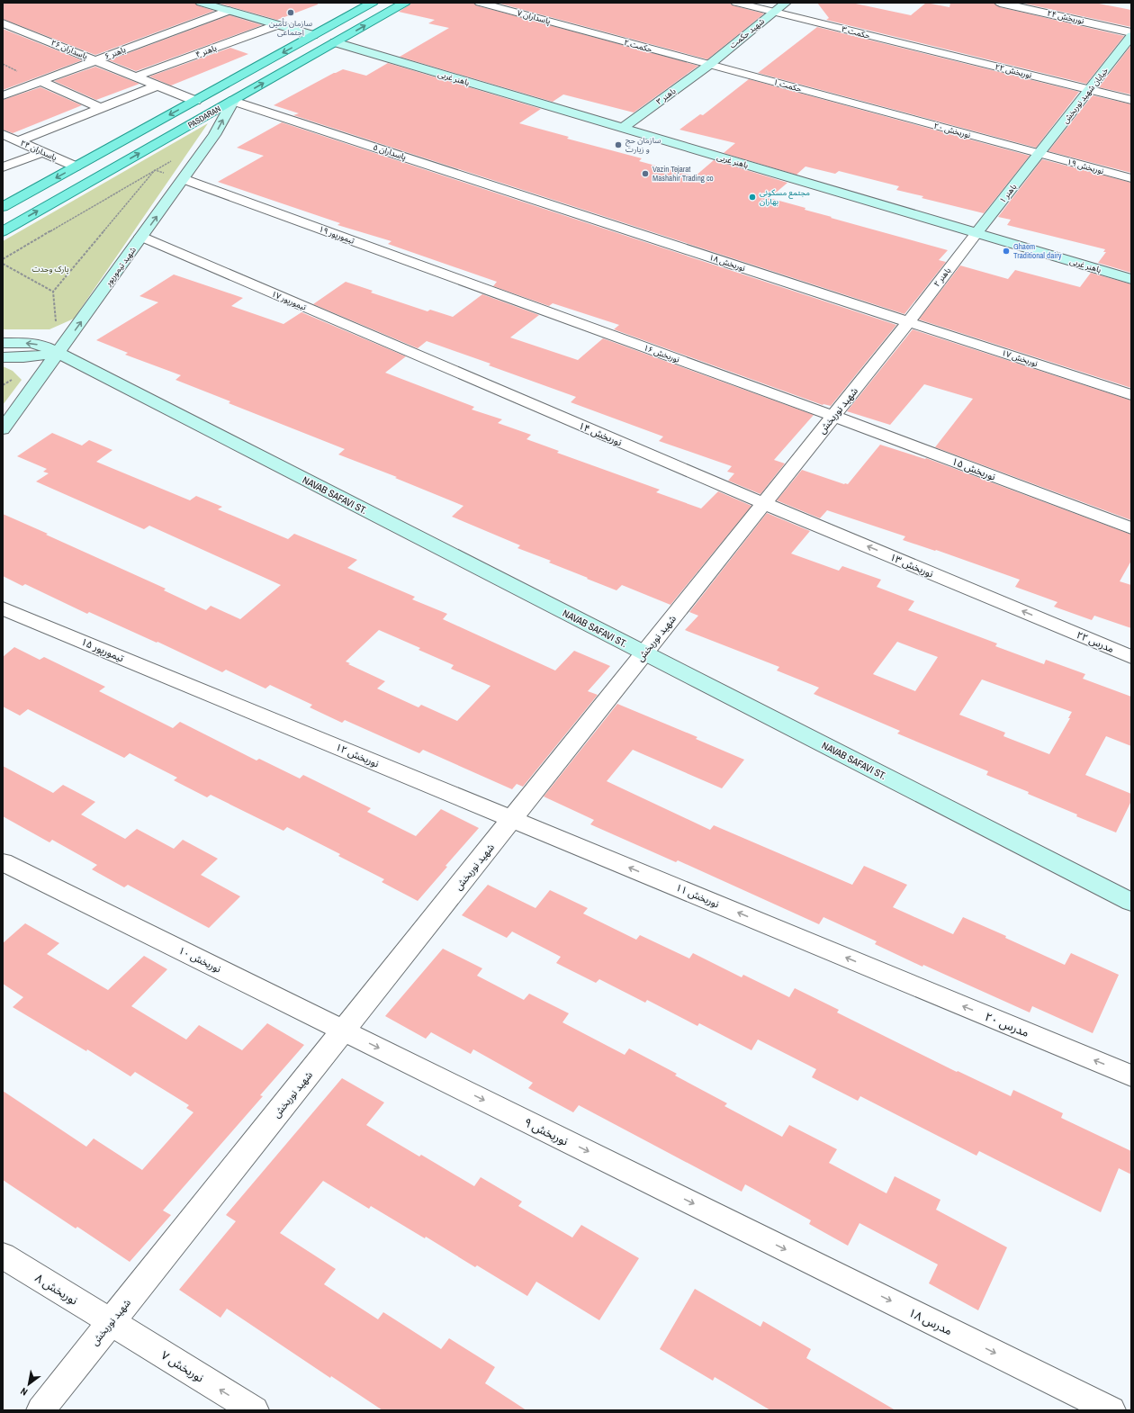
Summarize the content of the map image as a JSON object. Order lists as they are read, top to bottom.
{
  "streets": {
    "main road": ["PASDARAN"],
    "street": [
      "پاسداران ۷",
      "نوربخش ۲۴",
      "حکمت ۳",
      "شهید حکمت",
      "حکمت ۲",
      "پاسداران ۲۶",
      "باهنر ۴",
      "باهنر ۶",
      "نوربخش ۲۲",
      "باهنر غربی",
      "حکمت ۱",
      "خیابان شهید نوربخش",
      "باهنر ۳",
      "نوربخش ۲۰",
      "پاسداران ۲۴",
      "پاسداران ۵",
      "نوربخش ۱۹",
      "باهنر ۱",
      "تیمورپور ۱۹",
      "نوربخش ۱۸",
      "شهید تیمورپور",
      "باهنر ۲",
      "تیمورپور ۱۷",
      "نوربخش ۱۶",
      "نوربخش ۱۷",
      "شهید نوربخش",
      "نوربخش ۱۴",
      "نوربخش ۱۵",
      "NAVAB SAFAVI ST.",
      "نوربخش ۱۳",
      "مدرس ۲۲",
      "تیمورپور ۱۵",
      "نوربخش ۱۲",
      "نوربخش ۱۱",
      "نوربخش ۱۰",
      "مدرس ۲۰",
      "نوربخش ۹",
      "نوربخش ۸",
      "مدرس ۱۸",
      "نوربخش ۷"
    ]
  },
  "crossings": [
    ["پاسداران ۷", "حکمت ۲"],
    ["حکمت ۳", "شهید حکمت"],
    ["حکمت ۳", "نوربخش ۲۲"],
    ["شهید حکمت", "حکمت ۲"],
    ["شهید حکمت", "حکمت ۱"],
    ["شهید حکمت", "باهنر ۳"],
    ["حکمت ۲", "حکمت ۱"],
    ["حکمت ۲", "باهنر ۳"],
    ["پاسداران ۲۶", "باهنر ۴"],
    ["پاسداران ۲۶", "باهنر ۶"],
    ["پاسداران ۲۶", "PASDARAN"],
    ["نوربخش ۲۲", "خیابان شهید نوربخش"],
    ["باهنر غربی", "باهنر ۳"],
    ["باهنر غربی", "PASDARAN"],
    ["باهنر غربی", "باهنر ۱"],
    ["باهنر غربی", "باهنر ۲"],
    ["حکمت ۱", "باهنر ۳"],
    ["حکمت ۱", "نوربخش ۲۰"],
    ["خیابان شهید نوربخش", "نوربخش ۲۰"],
    ["خیابان شهید نوربخش", "نوربخش ۱۹"],
    ["خیابان شهید نوربخش", "باهنر ۱"],
    ["PASDARAN", "پاسداران ۲۴"],
    ["PASDARAN", "پاسداران ۵"],
    ["PASDARAN", "شهید تیمورپور"],
    ["نوربخش ۲۰", "نوربخش ۱۹"],
    ["نوربخش ۲۰", "باهنر ۱"],
    ["پاسداران ۵", "نوربخش ۱۸"],
    ["پاسداران ۵", "شهید تیمورپور"],
    ["نوربخش ۱۹", "باهنر ۱"],
    ["باهنر ۱", "باهنر ۲"],
    ["تیمورپور ۱۹", "شهید تیمورپور"],
    ["تیمورپور ۱۹", "نوربخش ۱۶"],
    ["نوربخش ۱۸", "باهنر ۲"],
    ["نوربخش ۱۸", "نوربخش ۱۷"],
    ["نوربخش ۱۸", "شهید نوربخش"],
    ["شهید تیمورپور", "تیمورپور ۱۷"],
    ["شهید تیمورپور", "NAVAB SAFAVI ST."],
    ["باهنر ۲", "نوربخش ۱۷"],
    ["باهنر ۲", "شهید نوربخش"],
    ["تیمورپور ۱۷", "نوربخش ۱۴"],
    ["نوربخش ۱۶", "شهید نوربخش"],
    ["نوربخش ۱۶", "نوربخش ۱۵"],
    ["نوربخش ۱۷", "شهید نوربخش"],
    ["شهید نوربخش", "نوربخش ۱۴"],
    ["شهید نوربخش", "نوربخش ۱۵"],
    ["شهید نوربخش", "NAVAB SAFAVI ST."],
    ["شهید نوربخش", "نوربخش ۱۳"],
    ["شهید نوربخش", "نوربخش ۱۲"],
    ["شهید نوربخش", "نوربخش ۱۱"],
    ["شهید نوربخش", "نوربخش ۱۰"],
    ["شهید نوربخش", "نوربخش ۹"],
    ["شهید نوربخش", "نوربخش ۸"],
    ["شهید نوربخش", "نوربخش ۷"],
    ["نوربخش ۱۴", "نوربخش ۱۳"],
    ["نوربخش ۱۳", "مدرس ۲۲"],
    ["تیمورپور ۱۵", "نوربخش ۱۲"],
    ["نوربخش ۱۲", "نوربخش ۱۱"],
    ["نوربخش ۱۱", "مدرس ۲۰"],
    ["نوربخش ۱۰", "نوربخش ۹"],
    ["نوربخش ۹", "مدرس ۱۸"],
    ["نوربخش ۸", "نوربخش ۷"]
  ],
  "one_way": [
    "شهید تیمورپور",
    "نوربخش ۱۳",
    "نوربخش ۱۱",
    "مدرس ۲۰",
    "نوربخش ۹",
    "مدرس ۱۸",
    "نوربخش ۷"
  ],
  "parks": ["پارک وحدت"],
  "places": [
    "سازمان تأمین اجتماعی",
    "سازمان حج و زیارت",
    "Vazin Tejarat Mashahir Trading co",
    "مجتمع مسکونی بهاران",
    "Ghaem Traditional dairy"
  ],
  "north": "bottom left"
}
